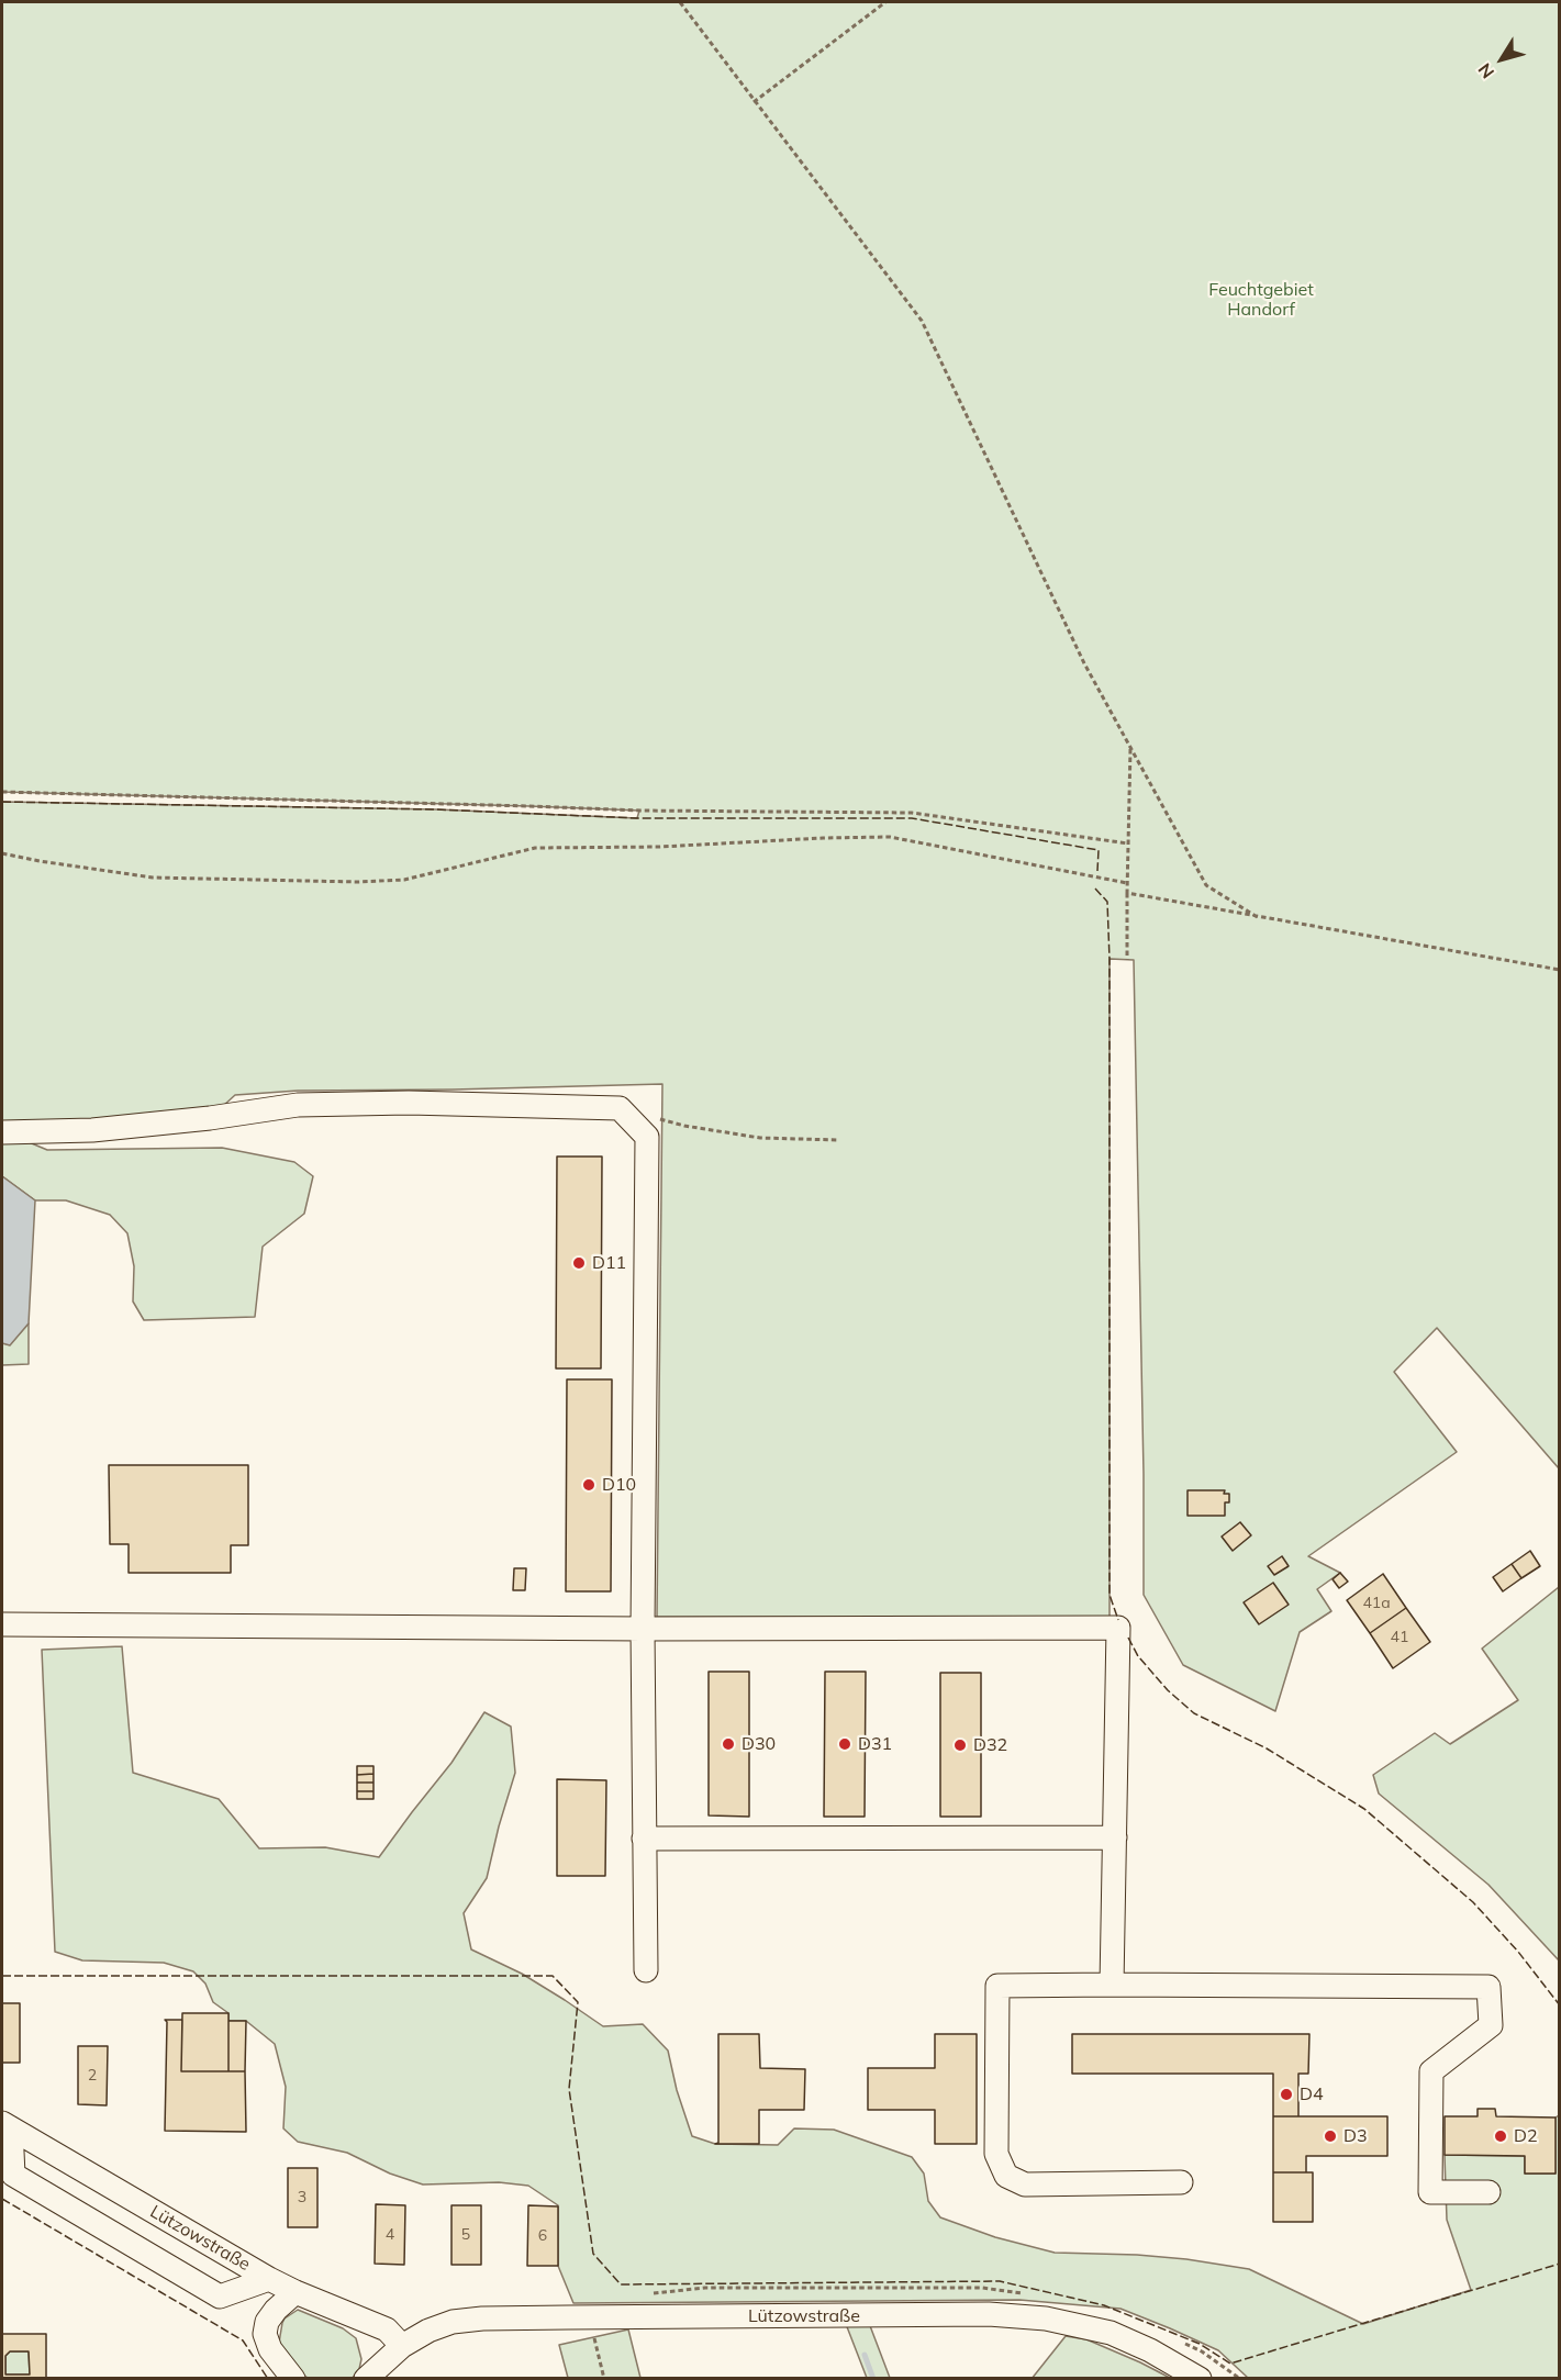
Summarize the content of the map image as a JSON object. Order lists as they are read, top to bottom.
{
  "streets": {
    "street": ["Lützowstraße"]
  },
  "parks": ["Feuchtgebiet Handorf"],
  "places": [
    "D11",
    "D10",
    "D30",
    "D31",
    "D32",
    "D4",
    "D3",
    "D2"
  ],
  "house_numbers": [
    "41a",
    "41",
    "2",
    "3",
    "4",
    "5",
    "6"
  ],
  "north": "bottom left"
}
